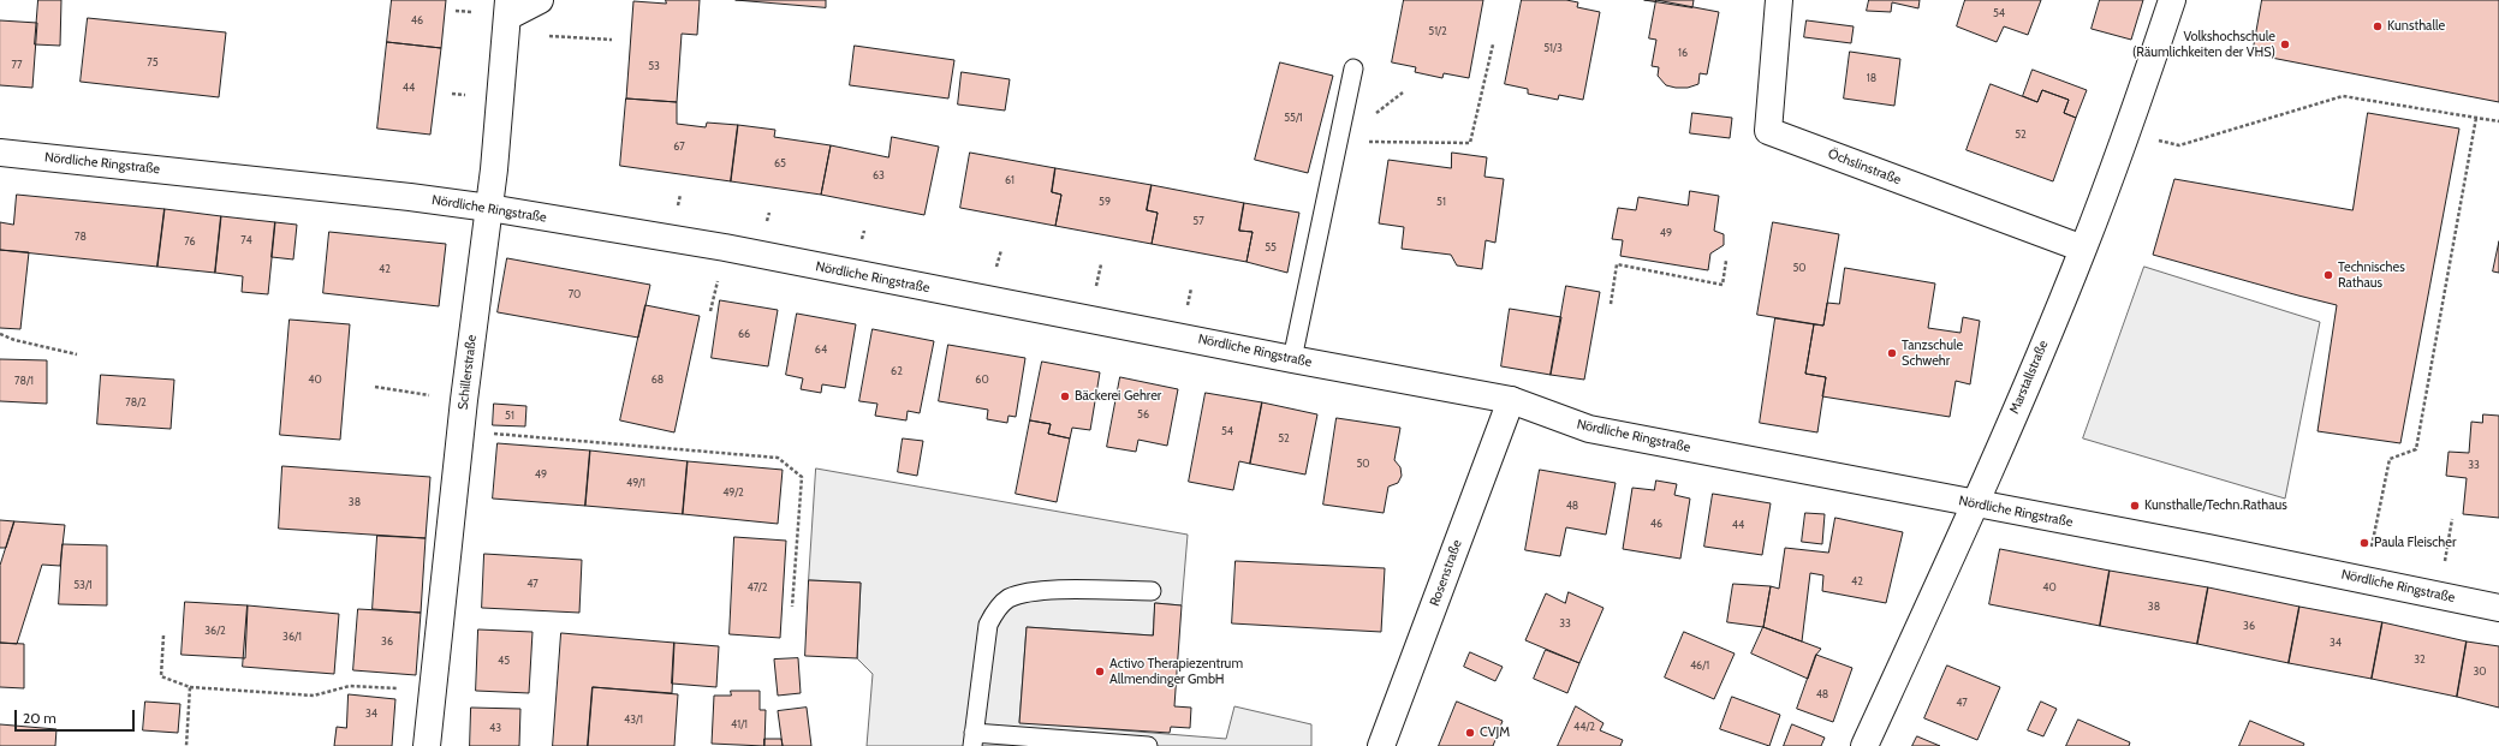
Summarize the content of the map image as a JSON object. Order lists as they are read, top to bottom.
{
  "streets": {
    "street": [
      "Nördliche Ringstraße",
      "Öchslinstraße",
      "Schillerstraße",
      "Marstallstraße",
      "Rosenstraße"
    ]
  },
  "crossings": [
    ["Nördliche Ringstraße", "Schillerstraße"],
    ["Nördliche Ringstraße", "Marstallstraße"],
    ["Nördliche Ringstraße", "Rosenstraße"],
    ["Öchslinstraße", "Marstallstraße"]
  ],
  "places": [
    "Kunsthalle",
    "Volkshochschule (Räumlichkeiten der VHS)",
    "Technisches Rathaus",
    "Tanzschule Schwehr",
    "Bäckerei Gehrer",
    "Kunsthalle/Techn.Rathaus",
    "Paula Fleischer",
    "Activo Therapiezentrum Allmendinger GmbH",
    "CVJM"
  ],
  "house_numbers": [
    "54",
    "46",
    "51/2",
    "51/3",
    "16",
    "75",
    "77",
    "53",
    "18",
    "44",
    "55/1",
    "52",
    "67",
    "65",
    "63",
    "61",
    "59",
    "51",
    "57",
    "49",
    "78",
    "74",
    "76",
    "55",
    "50",
    "42",
    "70",
    "66",
    "64",
    "62",
    "40",
    "68",
    "60",
    "78/1",
    "78/2",
    "56",
    "51",
    "54",
    "52",
    "50",
    "33",
    "49",
    "49/1",
    "49/2",
    "38",
    "48",
    "46",
    "44",
    "42",
    "47",
    "53/1",
    "47/2",
    "40",
    "38",
    "33",
    "36",
    "36/2",
    "36/1",
    "36",
    "34",
    "32",
    "45",
    "46/1",
    "30",
    "48",
    "47",
    "34",
    "43/1",
    "41/1",
    "44/2",
    "43"
  ],
  "scale_bar": "20 m"
}
